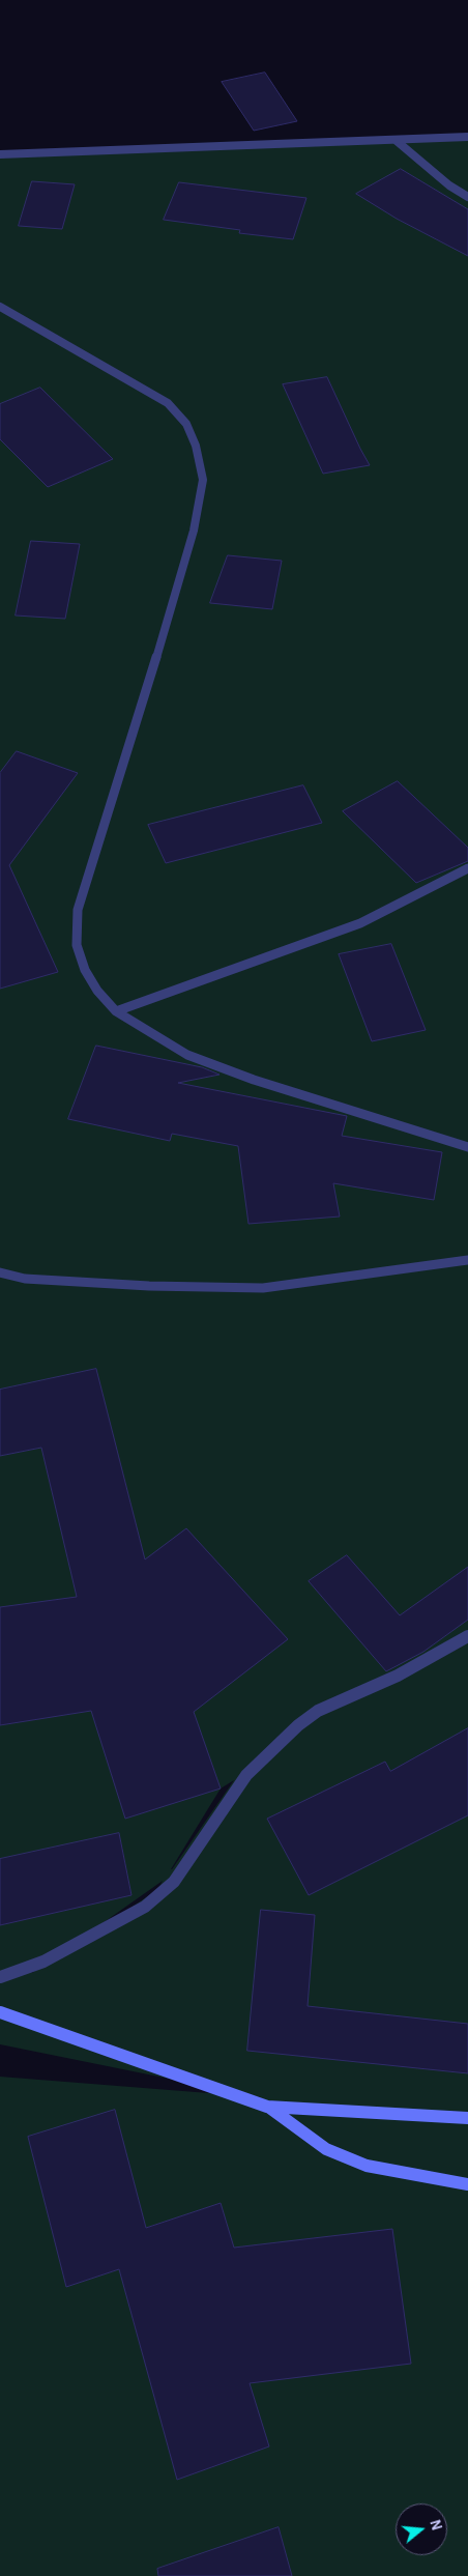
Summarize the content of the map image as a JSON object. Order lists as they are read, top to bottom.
{
  "north": "right"
}
